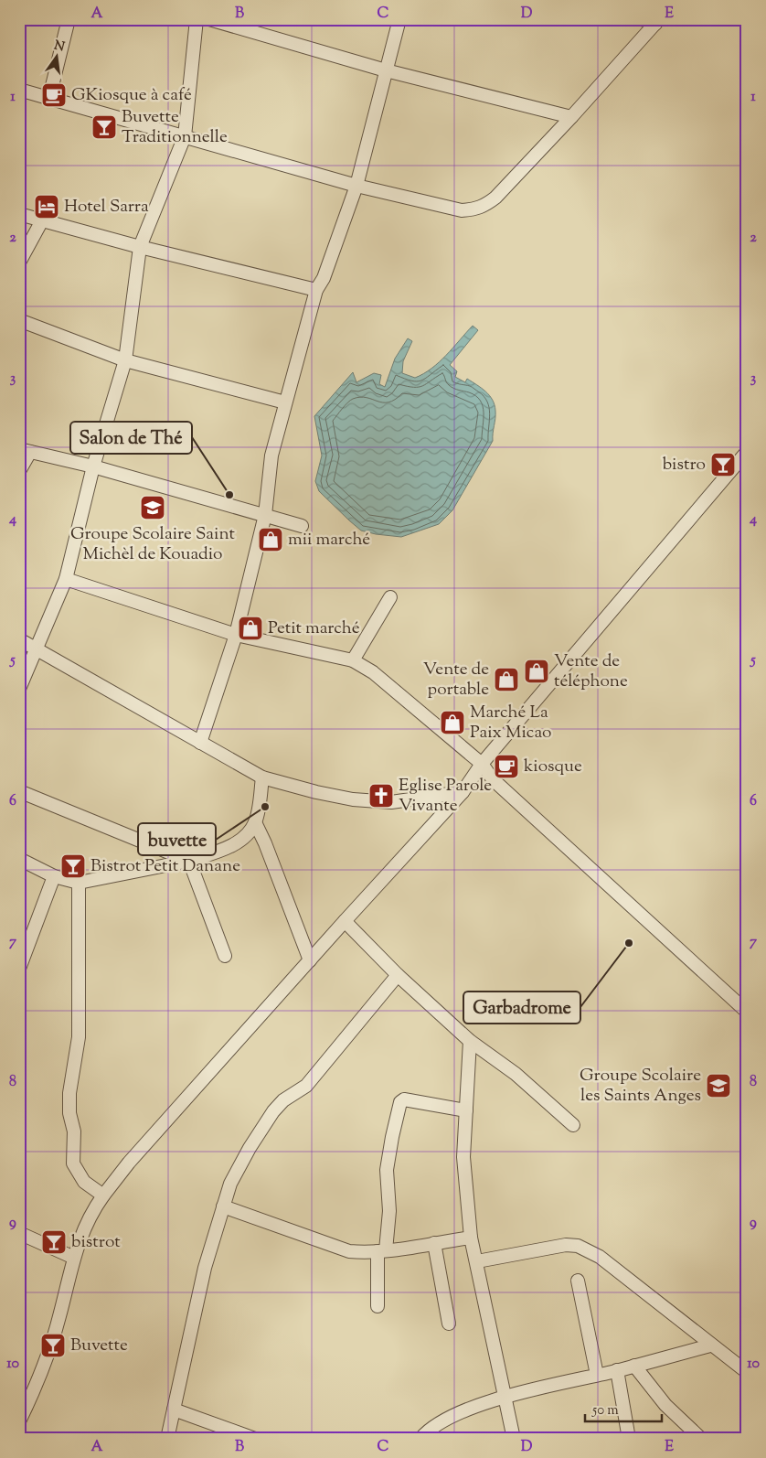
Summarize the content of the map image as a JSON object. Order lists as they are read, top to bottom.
{
  "places": {
    "cafe": ["GKiosque à café", "kiosque"],
    "bar": [
      "Buvette Traditionnelle",
      "bistro",
      "Bistrot Petit Danane",
      "bistrot",
      "Buvette"
    ],
    "hotel": ["Hotel Sarra"],
    "other": ["Salon de Thé", "buvette", "Garbadrome"],
    "school or university": ["Groupe Scolaire Saint Michèl de Kouadio", "Groupe Scolaire les Saints Anges"],
    "shop": [
      "mii marché",
      "Petit marché",
      "Vente de téléphone",
      "Vente de portable",
      "Marché La Paix Micao"
    ],
    "church": ["Eglise Parole Vivante"]
  },
  "scale_bar": "50 m",
  "north": "top",
  "grid": {
    "columns": [
      "A",
      "B",
      "C",
      "D",
      "E"
    ],
    "rows": [
      "1",
      "2",
      "3",
      "4",
      "5",
      "6",
      "7",
      "8",
      "9",
      "10"
    ]
  }
}
